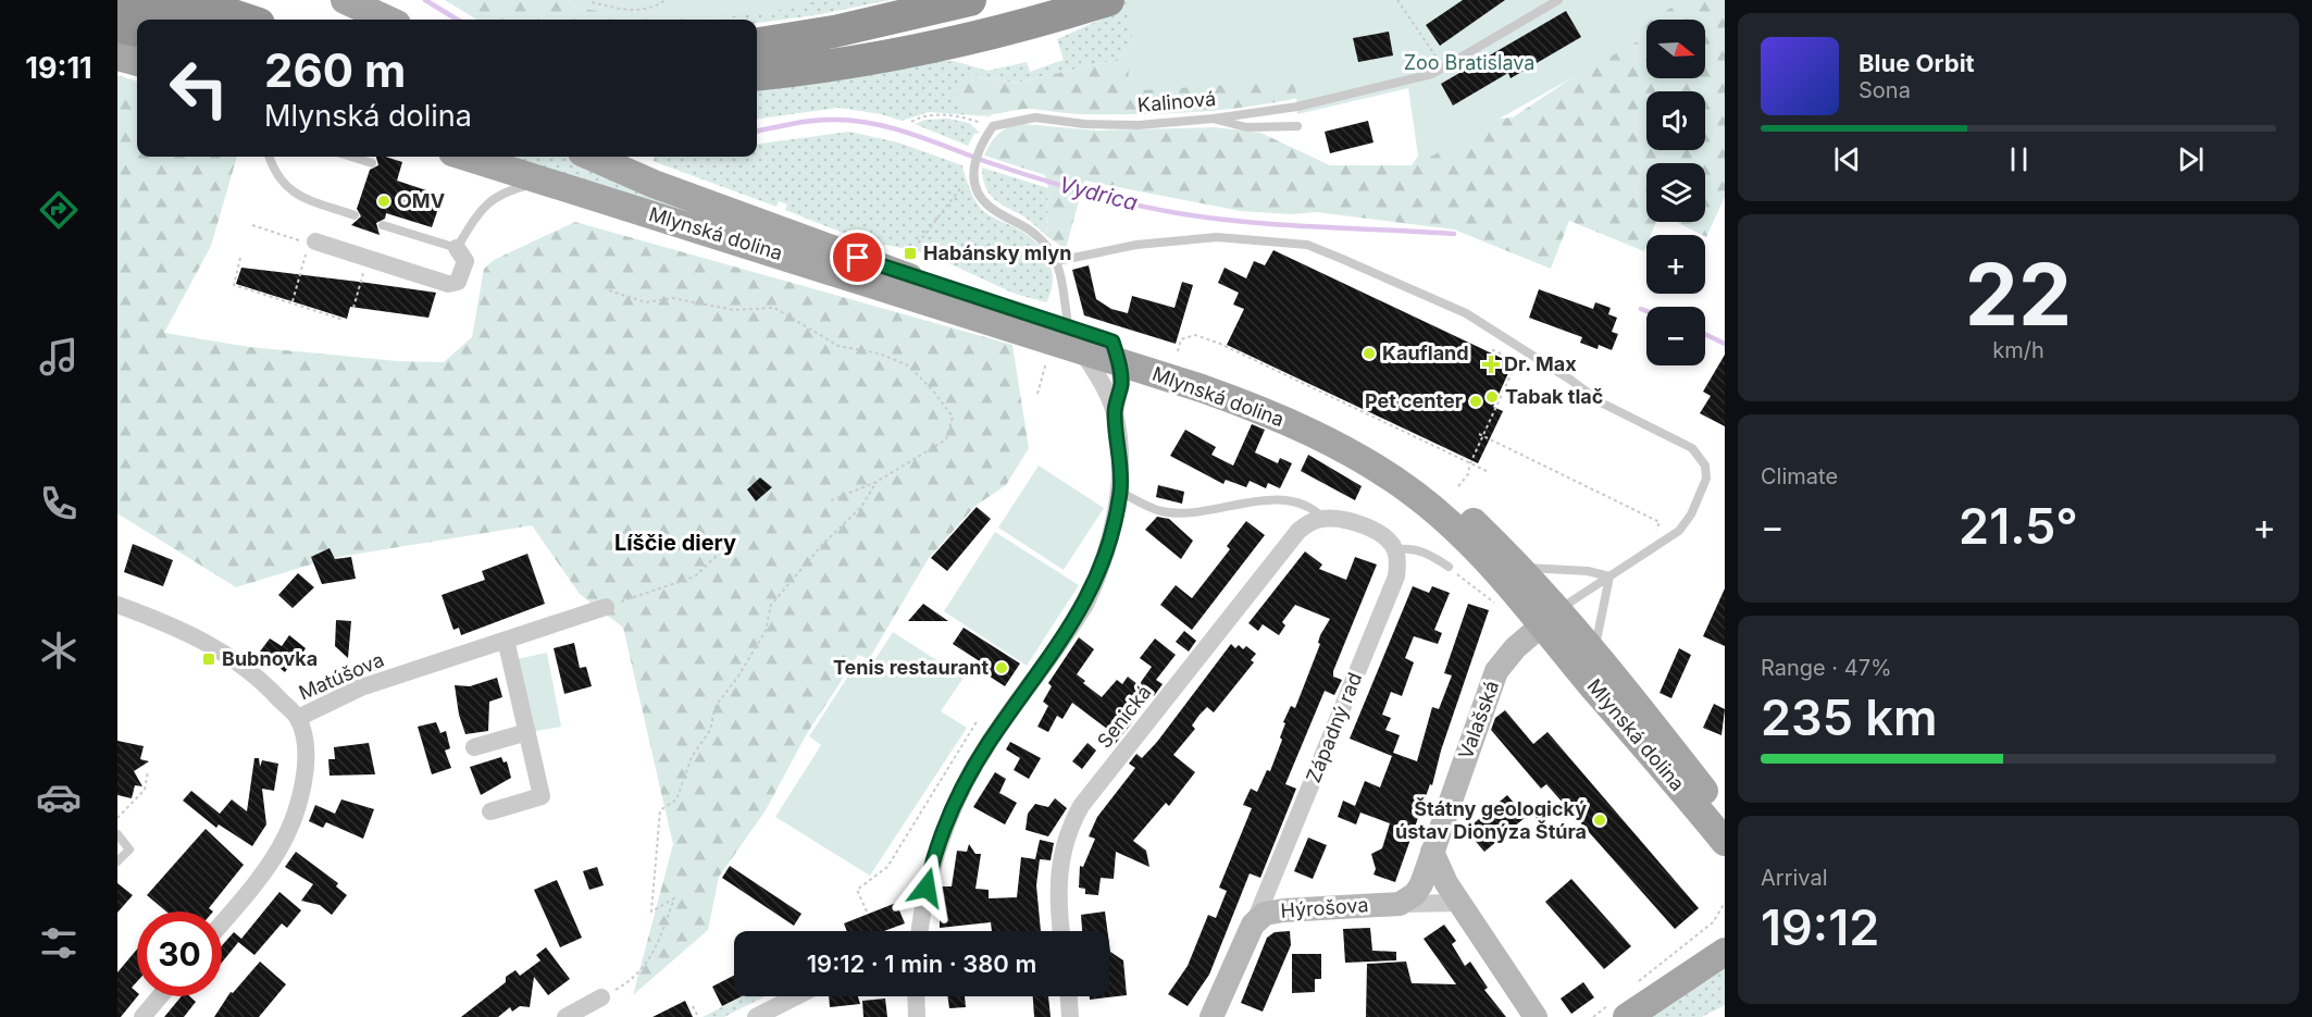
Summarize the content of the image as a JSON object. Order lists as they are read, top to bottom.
{
  "streets": {
    "main road": ["Mlynská dolina"],
    "street": [
      "Matúšova",
      "Senická",
      "Valašská",
      "Západný rad",
      "Hýrošova"
    ],
    "lane": ["Kalinová"]
  },
  "crossings": [
    ["Mlynská dolina", "Valašská"],
    ["Valašská", "Hýrošova"],
    ["Západný rad", "Hýrošova"]
  ],
  "districts": ["Líščie diery"],
  "water": ["Vydrica"],
  "parks": ["Zoo Bratislava"],
  "places": {
    "other": [
      "OMV",
      "Kaufland",
      "Tabak tlač",
      "Pet center",
      "Tenis restaurant",
      "Štátny geologický ústav Dionýza Štúra"
    ],
    "transit": ["Habánsky mlyn", "Bubnovka"],
    "health": ["Dr. Max"]
  },
  "north": "right",
  "page": {
    "tabs": "19:11",
    "map_buttons": ["+", "−"],
    "turn": ["260 m", "Mlynská dolina"],
    "song": ["Blue Orbit", "Sona"],
    "tile": [
      ["22", "km/h"],
      "Climate",
      ["Range · 47%", "235 km"],
      ["Arrival", "19:12"]
    ],
    "heat": ["−", "21.5°", "+"],
    "limit": "30",
    "trip": "19:12 · 1 min · 380 m"
  }
}
